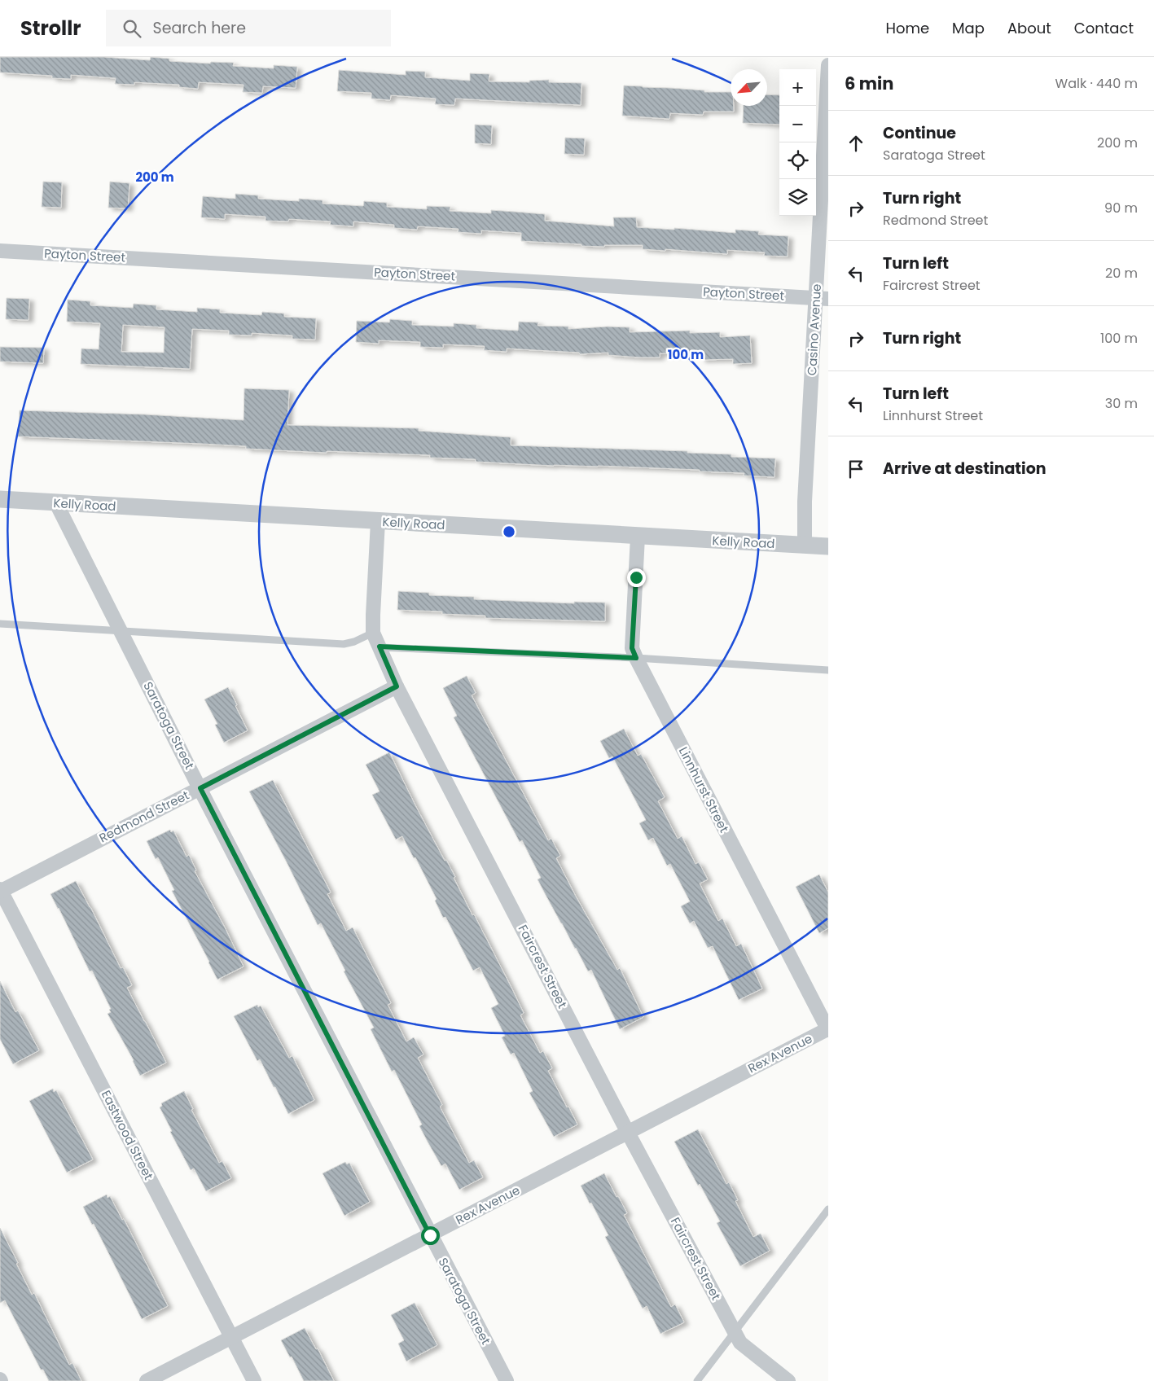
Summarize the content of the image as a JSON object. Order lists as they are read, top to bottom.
{
  "streets": {
    "street": [
      "Payton Street",
      "Casino Avenue",
      "Kelly Road",
      "Saratoga Street",
      "Linnhurst Street",
      "Redmond Street",
      "Faircrest Street",
      "Rex Avenue",
      "Eastwood Street"
    ]
  },
  "crossings": [
    ["Payton Street", "Casino Avenue"],
    ["Casino Avenue", "Kelly Road"],
    ["Kelly Road", "Saratoga Street"],
    ["Kelly Road", "Linnhurst Street"],
    ["Kelly Road", "Faircrest Street"],
    ["Saratoga Street", "Redmond Street"],
    ["Saratoga Street", "Rex Avenue"],
    ["Linnhurst Street", "Rex Avenue"],
    ["Redmond Street", "Faircrest Street"],
    ["Redmond Street", "Eastwood Street"],
    ["Faircrest Street", "Rex Avenue"],
    ["Rex Avenue", "Eastwood Street"]
  ],
  "north": "bottom left",
  "page": {
    "header": "Strollr",
    "search": "Search here",
    "nav": [
      "Home",
      "Map",
      "About",
      "Contact"
    ],
    "heading": ["6 min", "Walk · 440 m"],
    "map_buttons": ["+", "−"],
    "list": [
      ["Continue", "Saratoga Street", "200 m"],
      ["Turn right", "Redmond Street", "90 m"],
      ["Turn left", "Faircrest Street", "20 m"],
      ["Turn right", "100 m"],
      ["Turn left", "Linnhurst Street", "30 m"],
      "Arrive at destination"
    ]
  },
  "rings": ["200 m", "100 m"]
}
